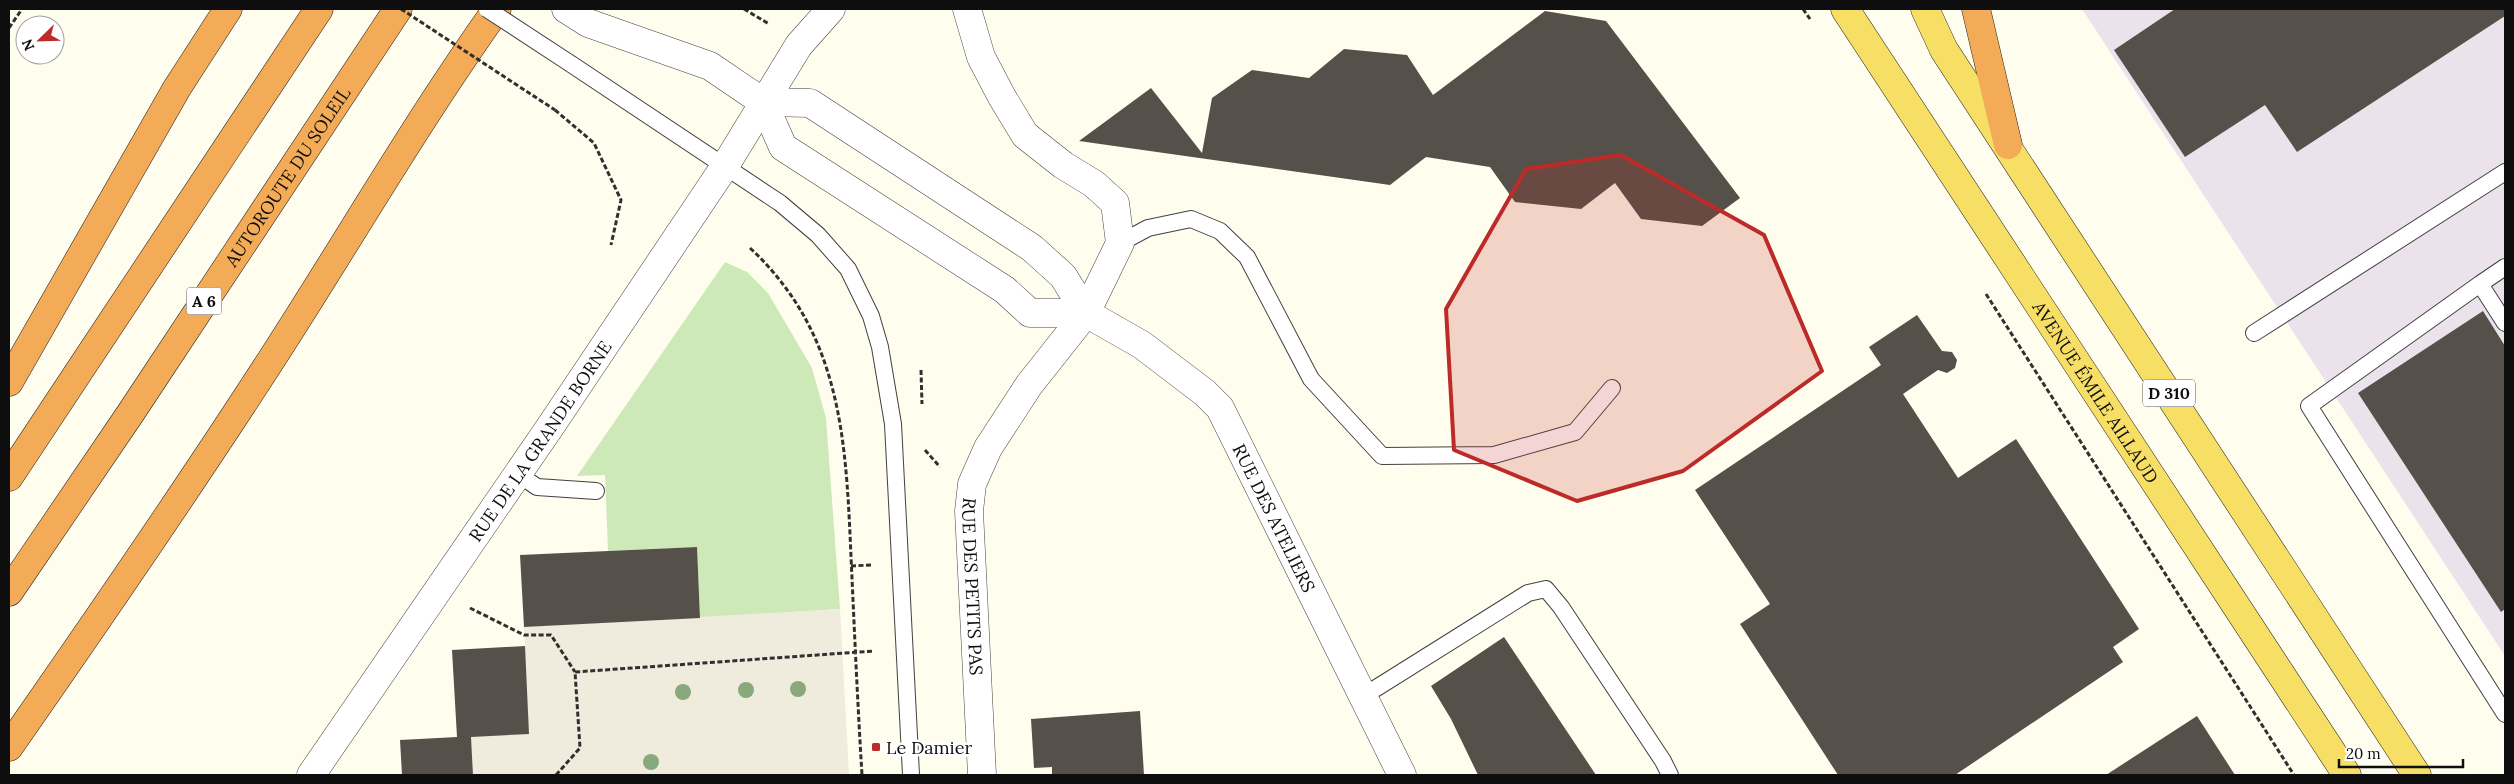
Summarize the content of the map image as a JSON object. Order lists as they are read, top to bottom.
{
  "streets": {
    "highway": ["AUTOROUTE DU SOLEIL", "A 6"],
    "main road": ["AVENUE ÉMILE AILLAUD", "D 310"],
    "street": ["RUE DE LA GRANDE BORNE", "RUE DES ATELIERS", "RUE DES PETITS PAS"]
  },
  "crossings": [
    ["RUE DES ATELIERS", "RUE DES PETITS PAS"]
  ],
  "places": {
    "transit": ["Le Damier"]
  },
  "scale_bar": "20 m",
  "north": "bottom left"
}
